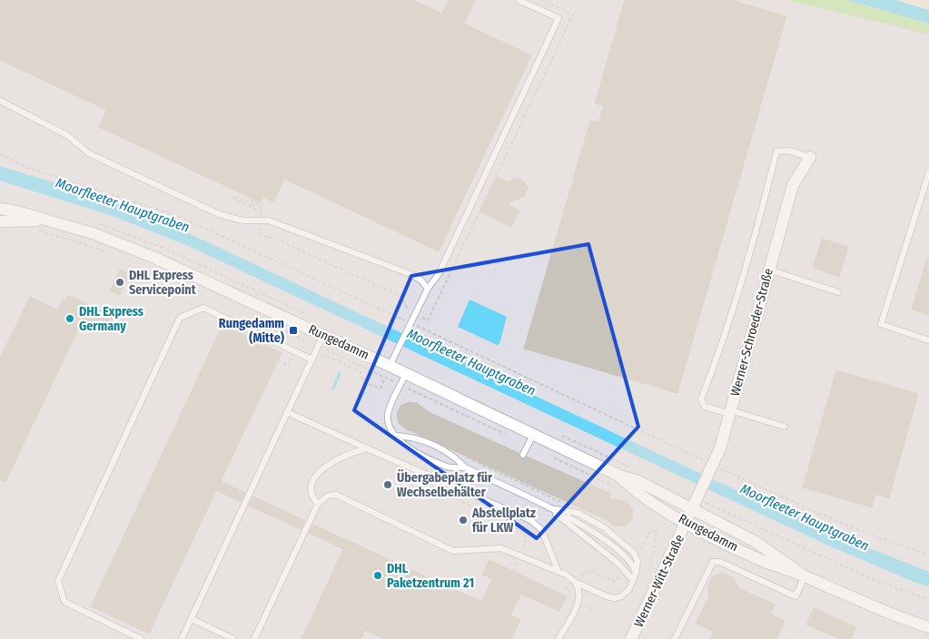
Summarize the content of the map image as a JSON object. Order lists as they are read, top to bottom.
{
  "streets": {
    "street": ["Werner-Schroeder-Straße", "Rungedamm", "Werner-Witt-Straße"]
  },
  "crossings": [
    ["Werner-Schroeder-Straße", "Rungedamm"],
    ["Werner-Schroeder-Straße", "Werner-Witt-Straße"],
    ["Rungedamm", "Werner-Witt-Straße"]
  ],
  "water": ["Moorfleeter Hauptgraben"],
  "places": {
    "other": [
      "DHL Express Servicepoint",
      "DHL Express Germany",
      "Übergabeplatz für Wechselbehälter",
      "Abstellplatz für LKW",
      "DHL Paketzentrum 21"
    ],
    "transit": ["Rungedamm (Mitte)"]
  }
}
